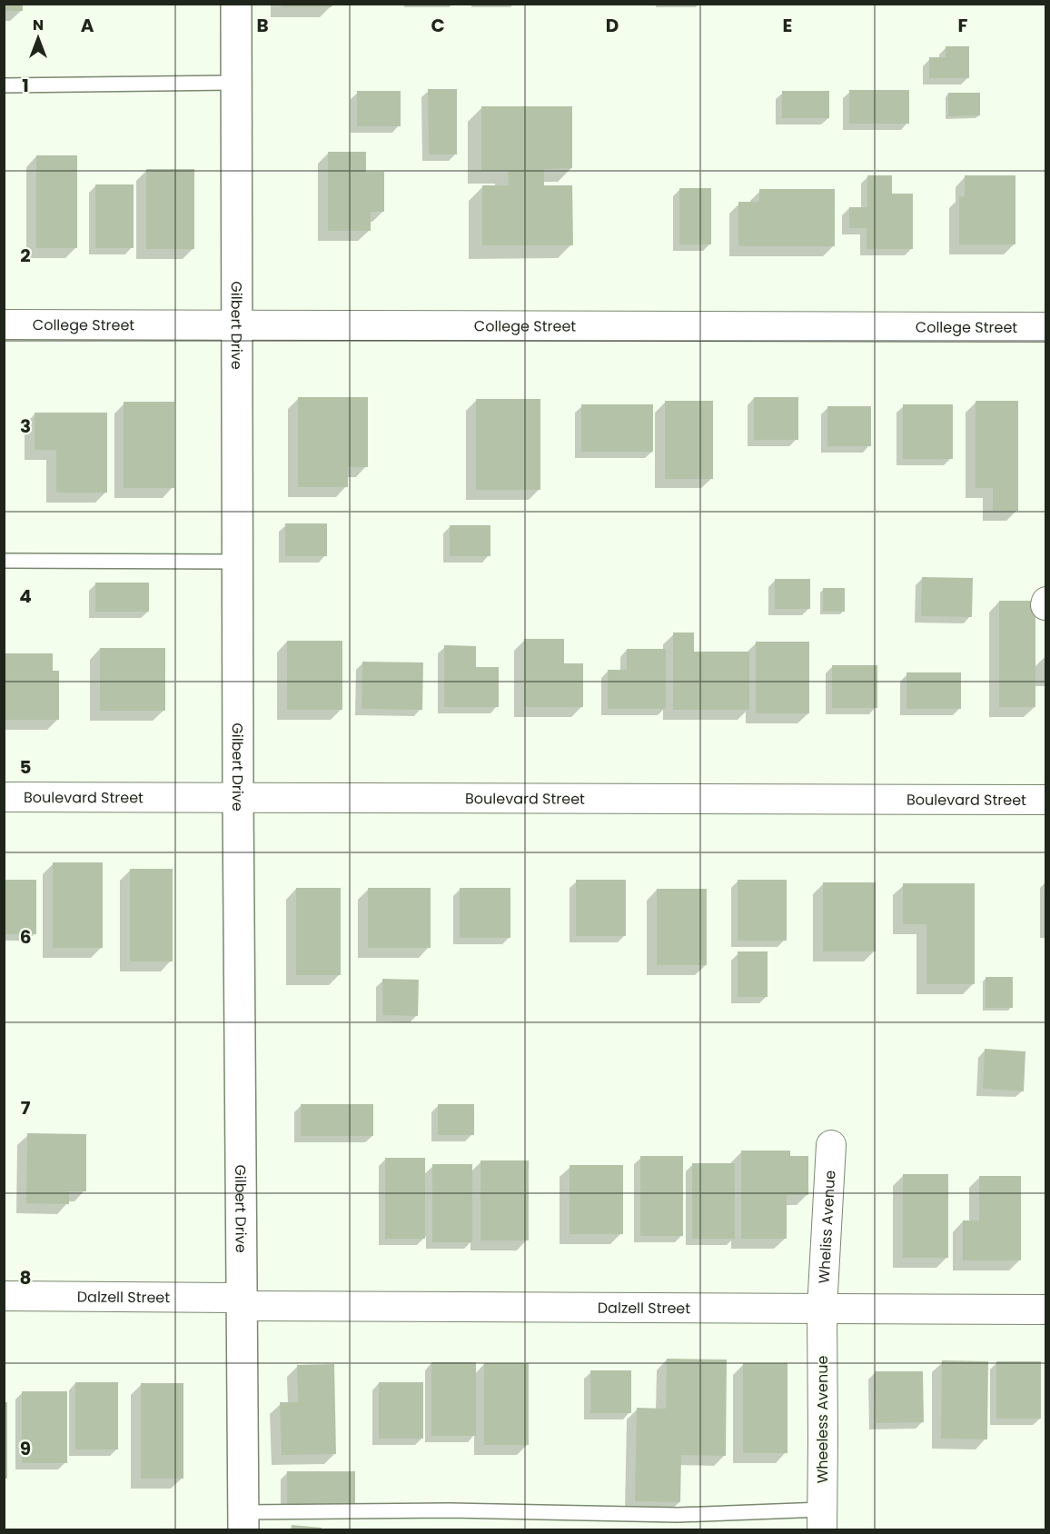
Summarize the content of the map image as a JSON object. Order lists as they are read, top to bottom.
{
  "streets": {
    "street": [
      "College Street",
      "Gilbert Drive",
      "Boulevard Street",
      "Wheliss Avenue",
      "Dalzell Street",
      "Wheeless Avenue"
    ]
  },
  "crossings": [
    ["College Street", "Gilbert Drive"],
    ["Gilbert Drive", "Boulevard Street"],
    ["Gilbert Drive", "Dalzell Street"],
    ["Wheliss Avenue", "Dalzell Street"],
    ["Wheliss Avenue", "Wheeless Avenue"],
    ["Dalzell Street", "Wheeless Avenue"]
  ],
  "north": "top",
  "grid": {
    "columns": [
      "A",
      "B",
      "C",
      "D",
      "E",
      "F"
    ],
    "rows": [
      "1",
      "2",
      "3",
      "4",
      "5",
      "6",
      "7",
      "8",
      "9"
    ]
  }
}
